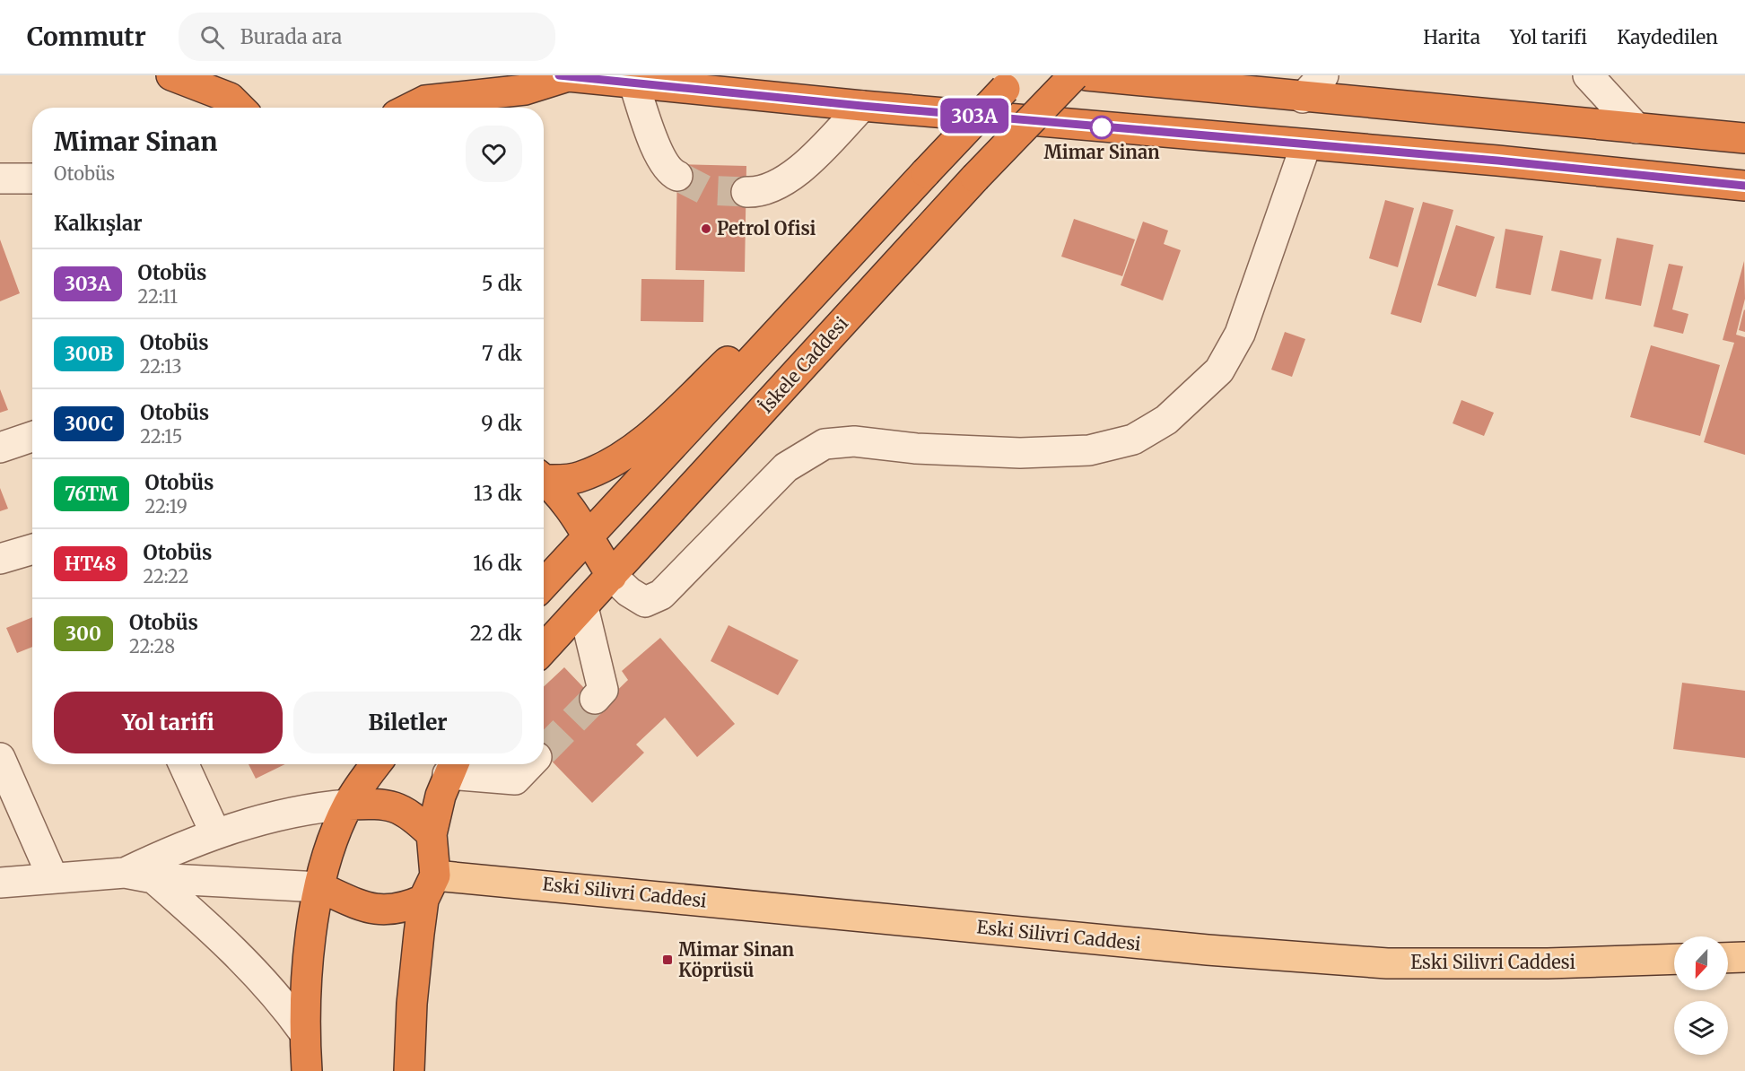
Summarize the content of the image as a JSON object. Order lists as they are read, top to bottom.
{
  "streets": {
    "highway": ["İskele Caddesi"],
    "main road": ["Eski Silivri Caddesi"]
  },
  "places": {
    "other": ["Mimar Sinan", "Petrol Ofisi"],
    "transit": ["Mimar Sinan Köprüsü"]
  },
  "lines": ["bus line 303A"],
  "north": "bottom",
  "page": {
    "header": "Commutr",
    "search": "Burada ara",
    "nav": ["Harita", "Yol tarifi", "Kaydedilen"],
    "on_map": "303A",
    "heading": [
      ["Mimar Sinan", "Otobüs"],
      "Kalkışlar"
    ],
    "list": [
      {
        "mark": "303A",
        "name": "Otobüs",
        "note": "22:11",
        "value": "5 dk"
      },
      {
        "mark": "300B",
        "name": "Otobüs",
        "note": "22:13",
        "value": "7 dk"
      },
      {
        "mark": "300C",
        "name": "Otobüs",
        "note": "22:15",
        "value": "9 dk"
      },
      {
        "mark": "76TM",
        "name": "Otobüs",
        "note": "22:19",
        "value": "13 dk"
      },
      {
        "mark": "HT48",
        "name": "Otobüs",
        "note": "22:22",
        "value": "16 dk"
      },
      {
        "mark": "300",
        "name": "Otobüs",
        "note": "22:28",
        "value": "22 dk"
      }
    ],
    "buttons": ["Yol tarifi", "Biletler"]
  }
}
